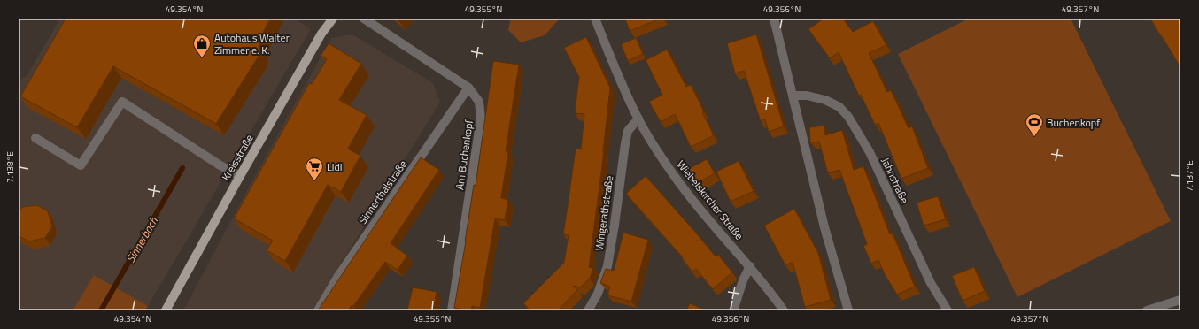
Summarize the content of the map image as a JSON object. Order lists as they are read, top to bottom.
{
  "streets": {
    "main road": ["Kreisstraße"],
    "street": [
      "Am Buchenkopf",
      "Jahnstraße",
      "Sinnerthalstraße",
      "Wiebelskircher Straße",
      "Wingerathstraße"
    ]
  },
  "crossings": [
    ["Am Buchenkopf", "Sinnerthalstraße"],
    ["Wiebelskircher Straße", "Wingerathstraße"]
  ],
  "water": ["Sinnerbach"],
  "places": {
    "shop": ["Autohaus Walter Zimmer e. K."],
    "sports": ["Buchenkopf"],
    "supermarket": ["Lidl"]
  },
  "coordinates": [
    "49.354°N",
    "49.355°N",
    "49.356°N",
    "49.357°N",
    "7.138°E",
    "7.137°E"
  ]
}
